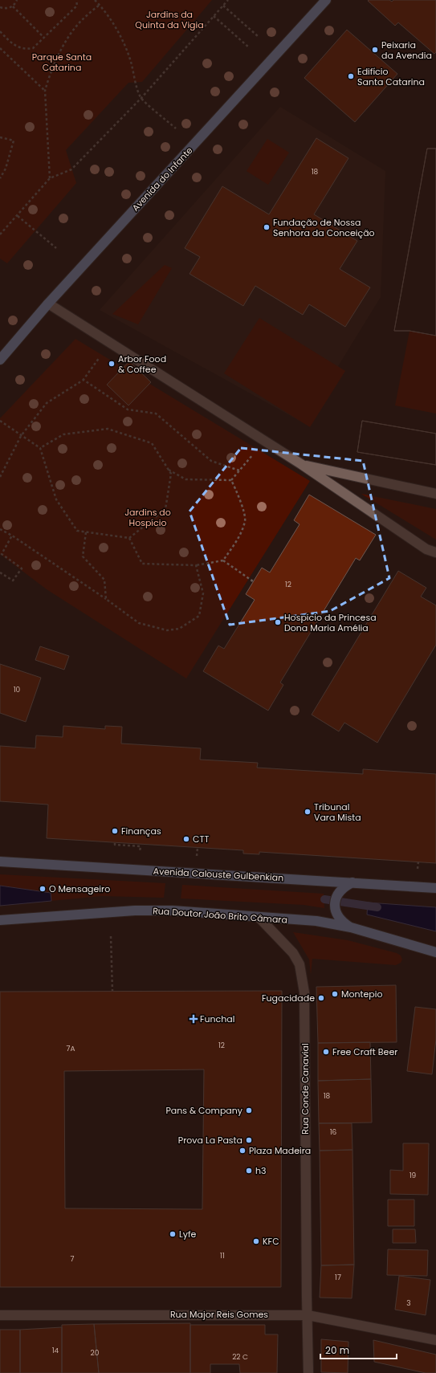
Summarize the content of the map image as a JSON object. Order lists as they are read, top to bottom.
{
  "streets": {
    "main road": ["Avenida do Infante", "Avenida Calouste Gulbenkian", "Rua Doutor João Brito Câmara"],
    "street": ["Rua Conde Canavial", "Rua Major Reis Gomes"]
  },
  "crossings": [
    ["Rua Doutor João Brito Câmara", "Rua Conde Canavial"],
    ["Rua Conde Canavial", "Rua Major Reis Gomes"]
  ],
  "parks": ["Jardins da Quinta da Vigia", "Parque Santa Catarina", "Jardins do Hospício"],
  "places": {
    "other": [
      "Peixaria da Avendia",
      "Edifício Santa Catarina",
      "Fundação de Nossa Senhora da Conceição",
      "Arbor Food & Coffee",
      "Hospício da Princesa Dona Maria Amélia",
      "Tribunal Vara Mista",
      "Finanças",
      "CTT",
      "O Mensageiro",
      "Montepio",
      "Fugacidade",
      "Free Craft Beer",
      "Pans & Company",
      "Prova La Pasta",
      "Plaza Madeira",
      "h3",
      "Lyfe",
      "KFC"
    ],
    "health": ["Funchal"]
  },
  "house_numbers": [
    "18",
    "12",
    "10",
    "12",
    "7A",
    "18",
    "16",
    "19",
    "11",
    "7",
    "17",
    "3",
    "14",
    "20",
    "22 C"
  ],
  "scale_bar": "20 m"
}
